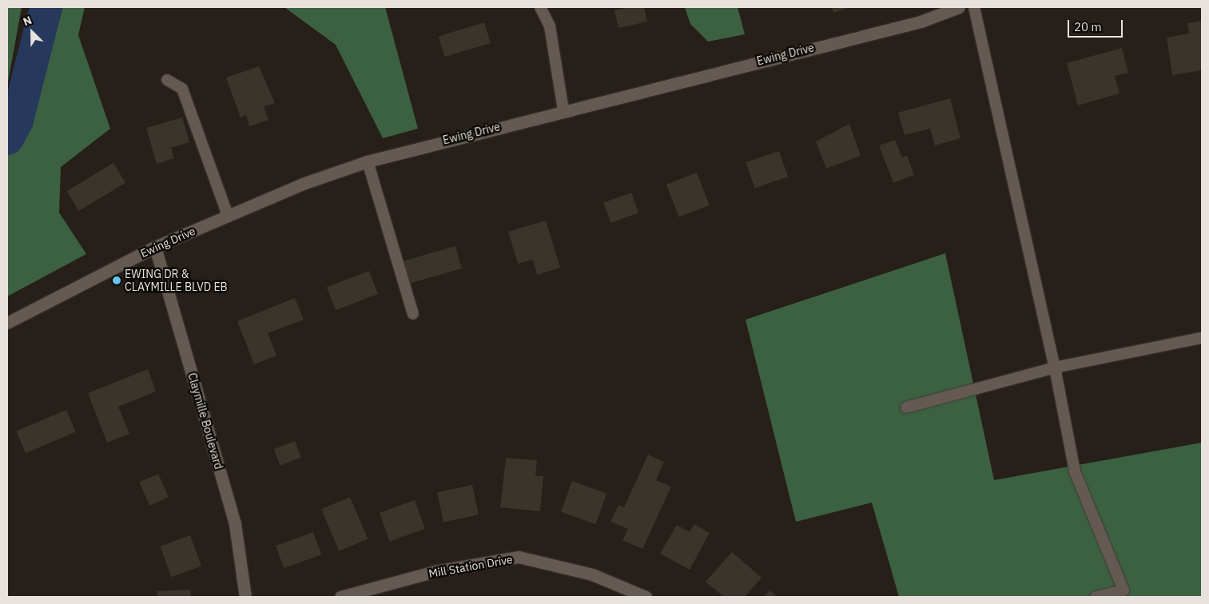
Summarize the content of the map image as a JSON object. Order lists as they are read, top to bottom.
{
  "streets": {
    "street": ["Ewing Drive", "Claymille Boulevard", "Mill Station Drive"]
  },
  "crossings": [
    ["Ewing Drive", "Claymille Boulevard"]
  ],
  "places": ["EWING DR & CLAYMILLE BLVD EB"],
  "scale_bar": "20 m",
  "north": "top left"
}
